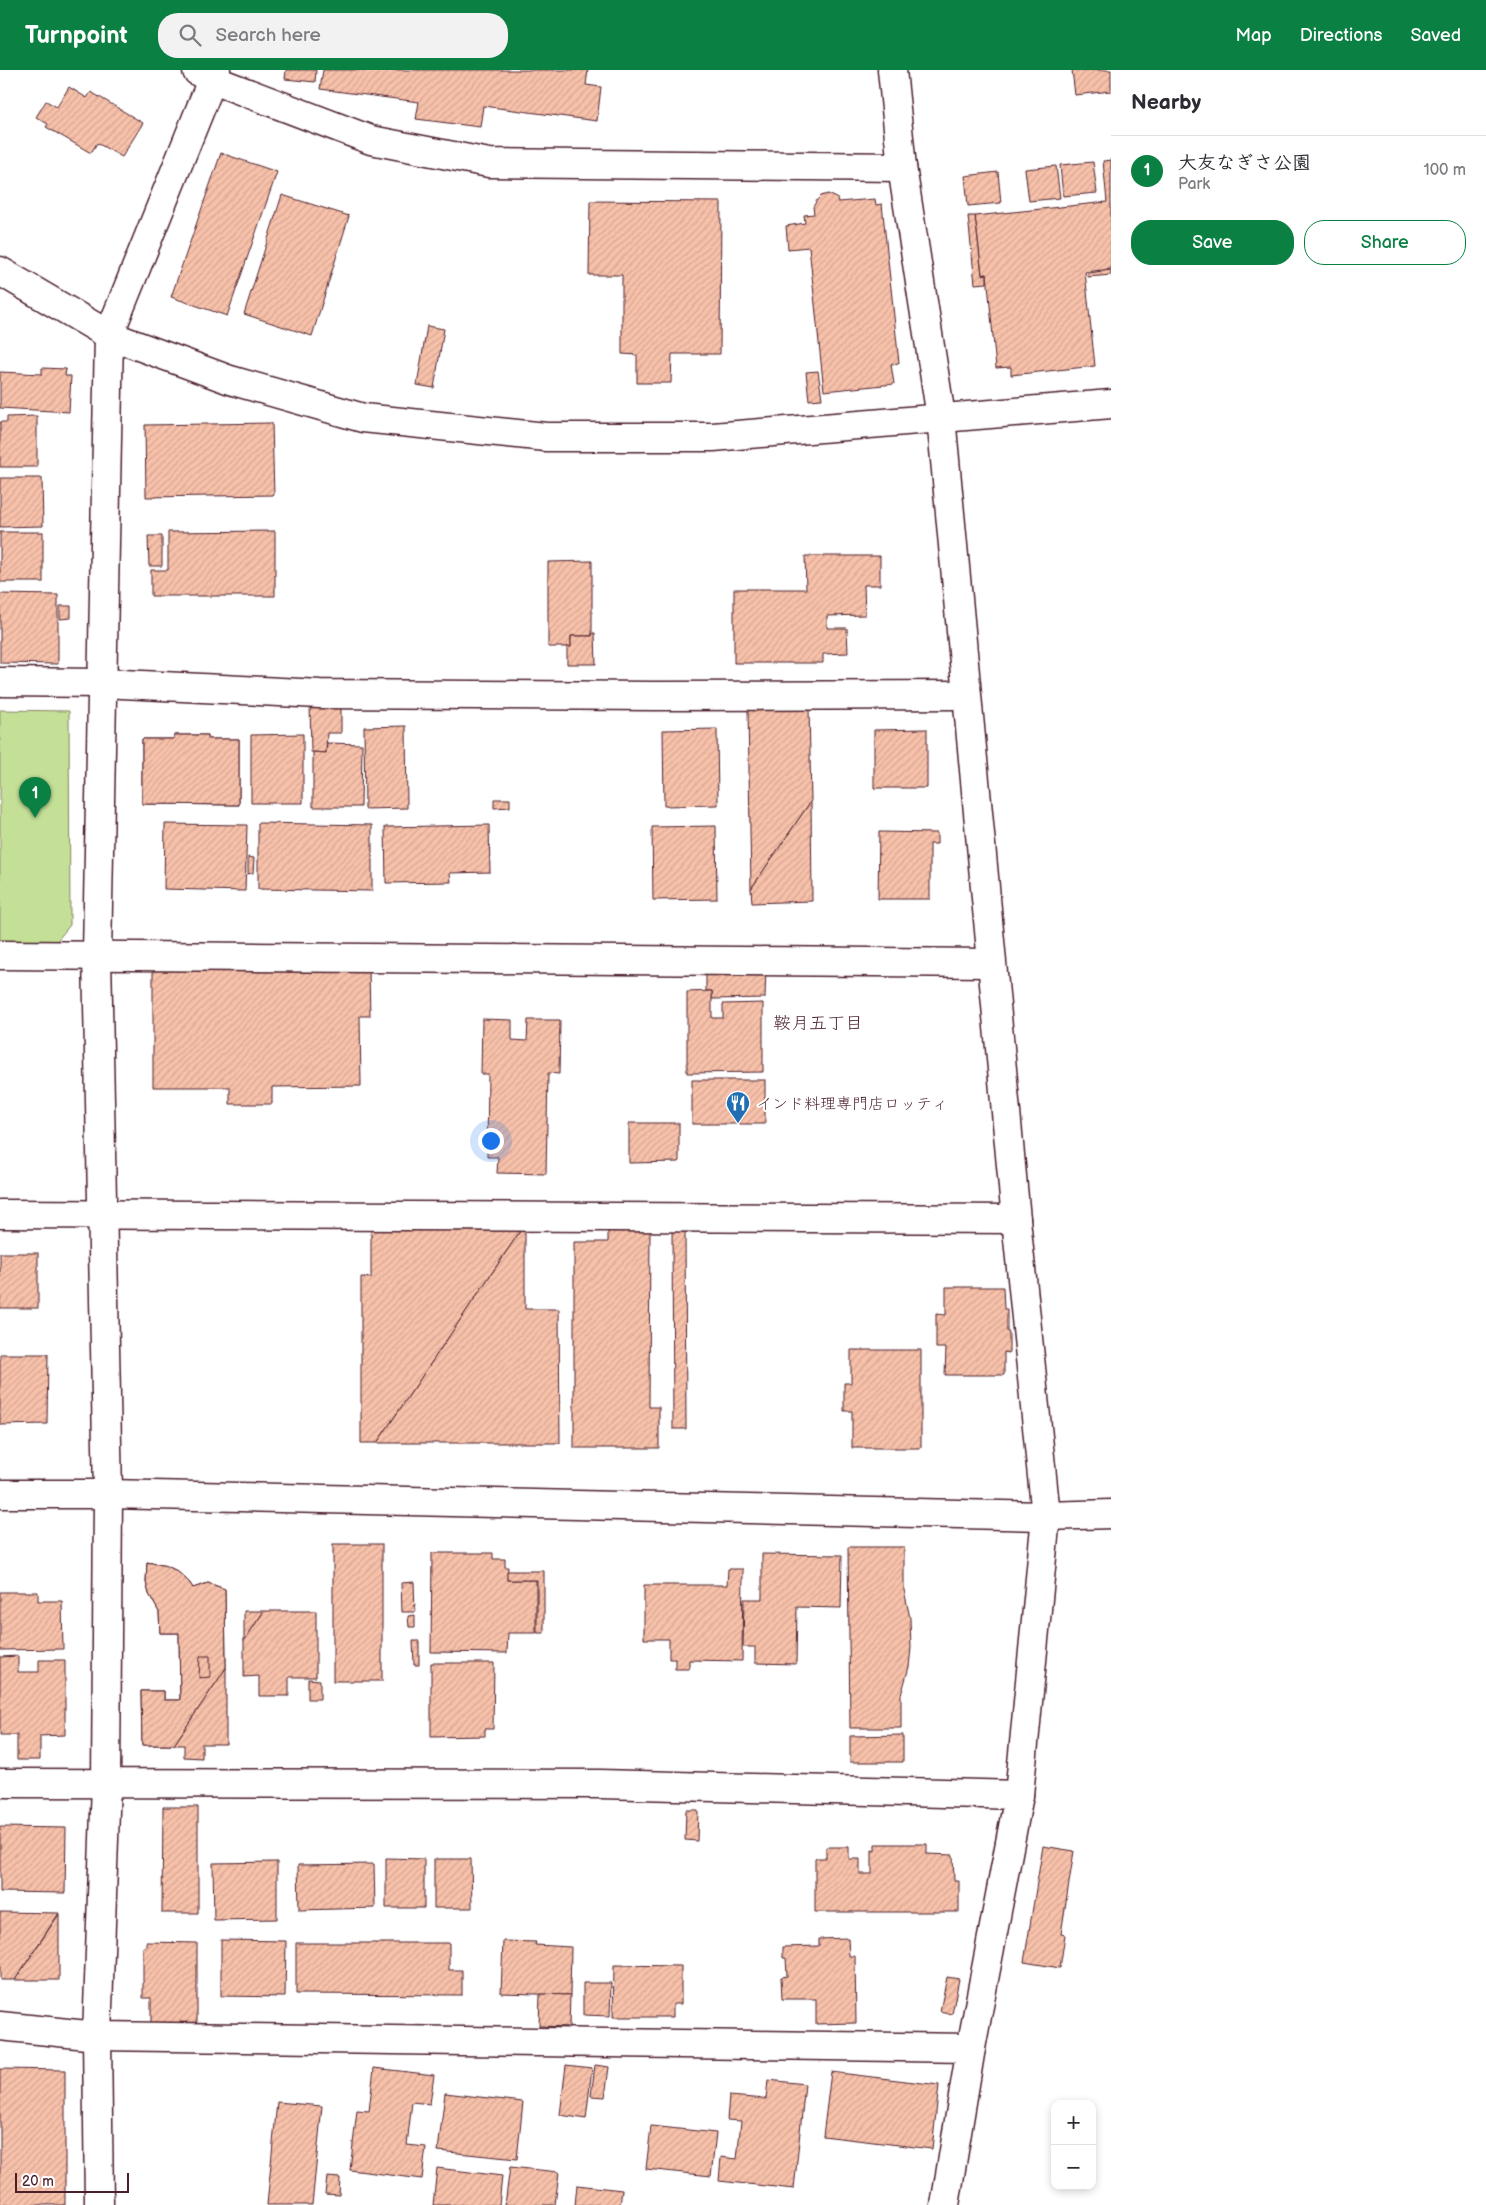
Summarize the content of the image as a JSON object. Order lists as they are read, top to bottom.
{
  "districts": ["鞍月五丁目"],
  "places": {
    "restaurant": ["インド料理専門店ロッティ"]
  },
  "scale_bar": "20 m",
  "page": {
    "header": "Turnpoint",
    "search": "Search here",
    "nav": ["Map", "Directions", "Saved"],
    "heading": "Nearby",
    "list": [
      {
        "mark": "1",
        "name": "大友なぎさ公園",
        "note": "Park",
        "value": "100 m"
      }
    ],
    "buttons": ["Save", "Share"],
    "pins": "1",
    "map_buttons": ["+", "−"],
    "scale": "20 m"
  }
}
